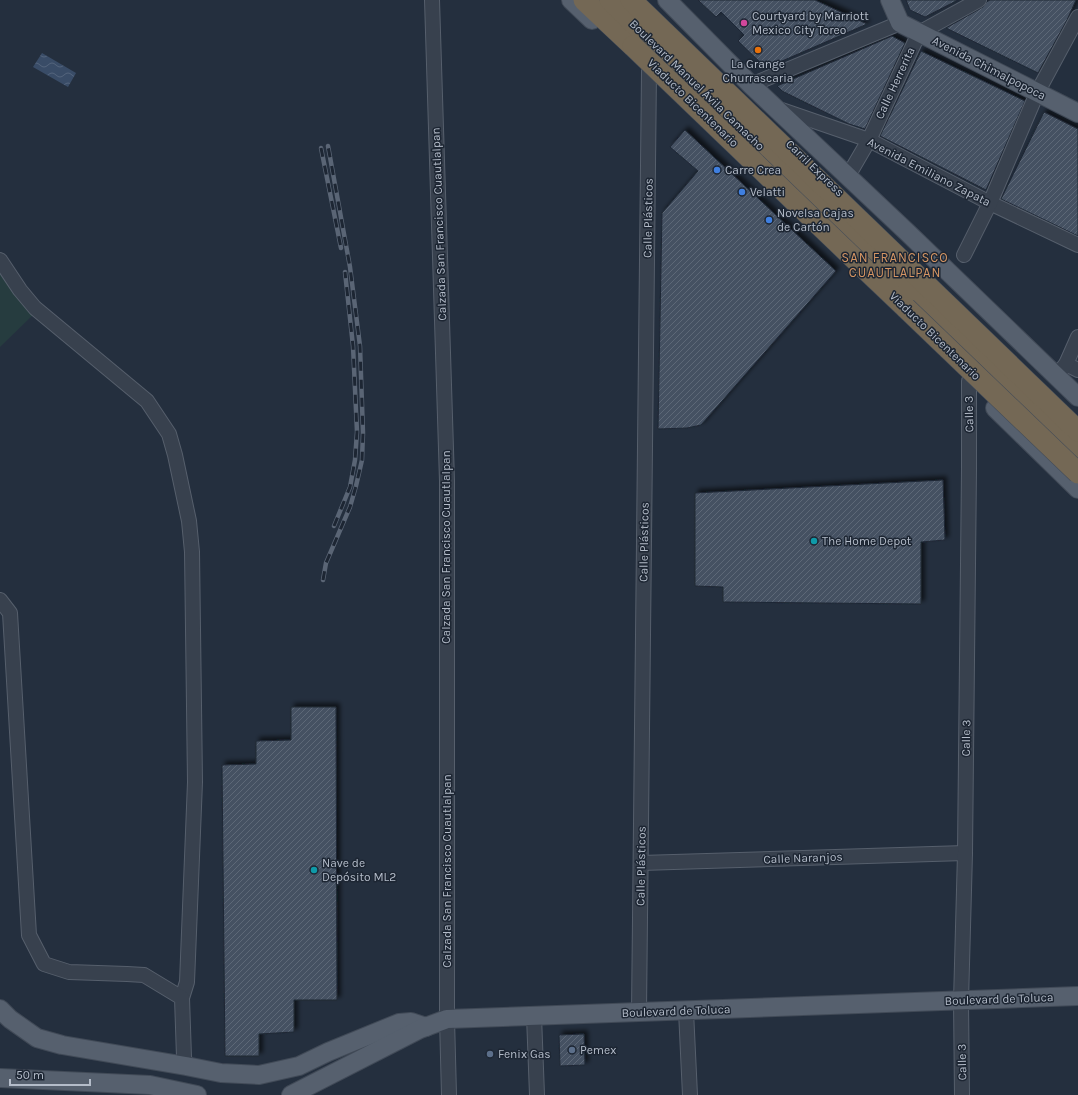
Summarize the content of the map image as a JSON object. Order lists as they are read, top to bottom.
{
  "streets": {
    "highway": ["Boulevard Manuel Ávila Camacho", "Viaducto Bicentenario", "Carril Express"],
    "main road": ["Avenida Chimalpopoca", "Boulevard de Toluca"],
    "street": [
      "Calle Herrerita",
      "Avenida Emiliano Zapata",
      "Calle Plásticos",
      "Calzada San Francisco Cuautlalpan",
      "Calle 3",
      "Calle Naranjos"
    ]
  },
  "crossings": [
    ["Avenida Chimalpopoca", "Calle Herrerita"],
    ["Calle Herrerita", "Avenida Emiliano Zapata"],
    ["Boulevard Manuel Ávila Camacho", "Calle Plásticos"],
    ["Boulevard Manuel Ávila Camacho", "Calle 3"],
    ["Calle Plásticos", "Calle Naranjos"],
    ["Calle Plásticos", "Boulevard de Toluca"],
    ["Calzada San Francisco Cuautlalpan", "Boulevard de Toluca"],
    ["Calle 3", "Calle Naranjos"],
    ["Calle 3", "Boulevard de Toluca"]
  ],
  "districts": ["SAN FRANCISCO CUAUTLALPAN"],
  "places": [
    "Courtyard by Marriott Mexico City Toreo",
    "La Grange Churrascaria",
    "Carre Crea",
    "Velatti",
    "Novelsa Cajas de Cartón",
    "The Home Depot",
    "Nave de Depósito ML2",
    "Pemex",
    "Fenix Gas"
  ],
  "scale_bar": "50 m"
}
